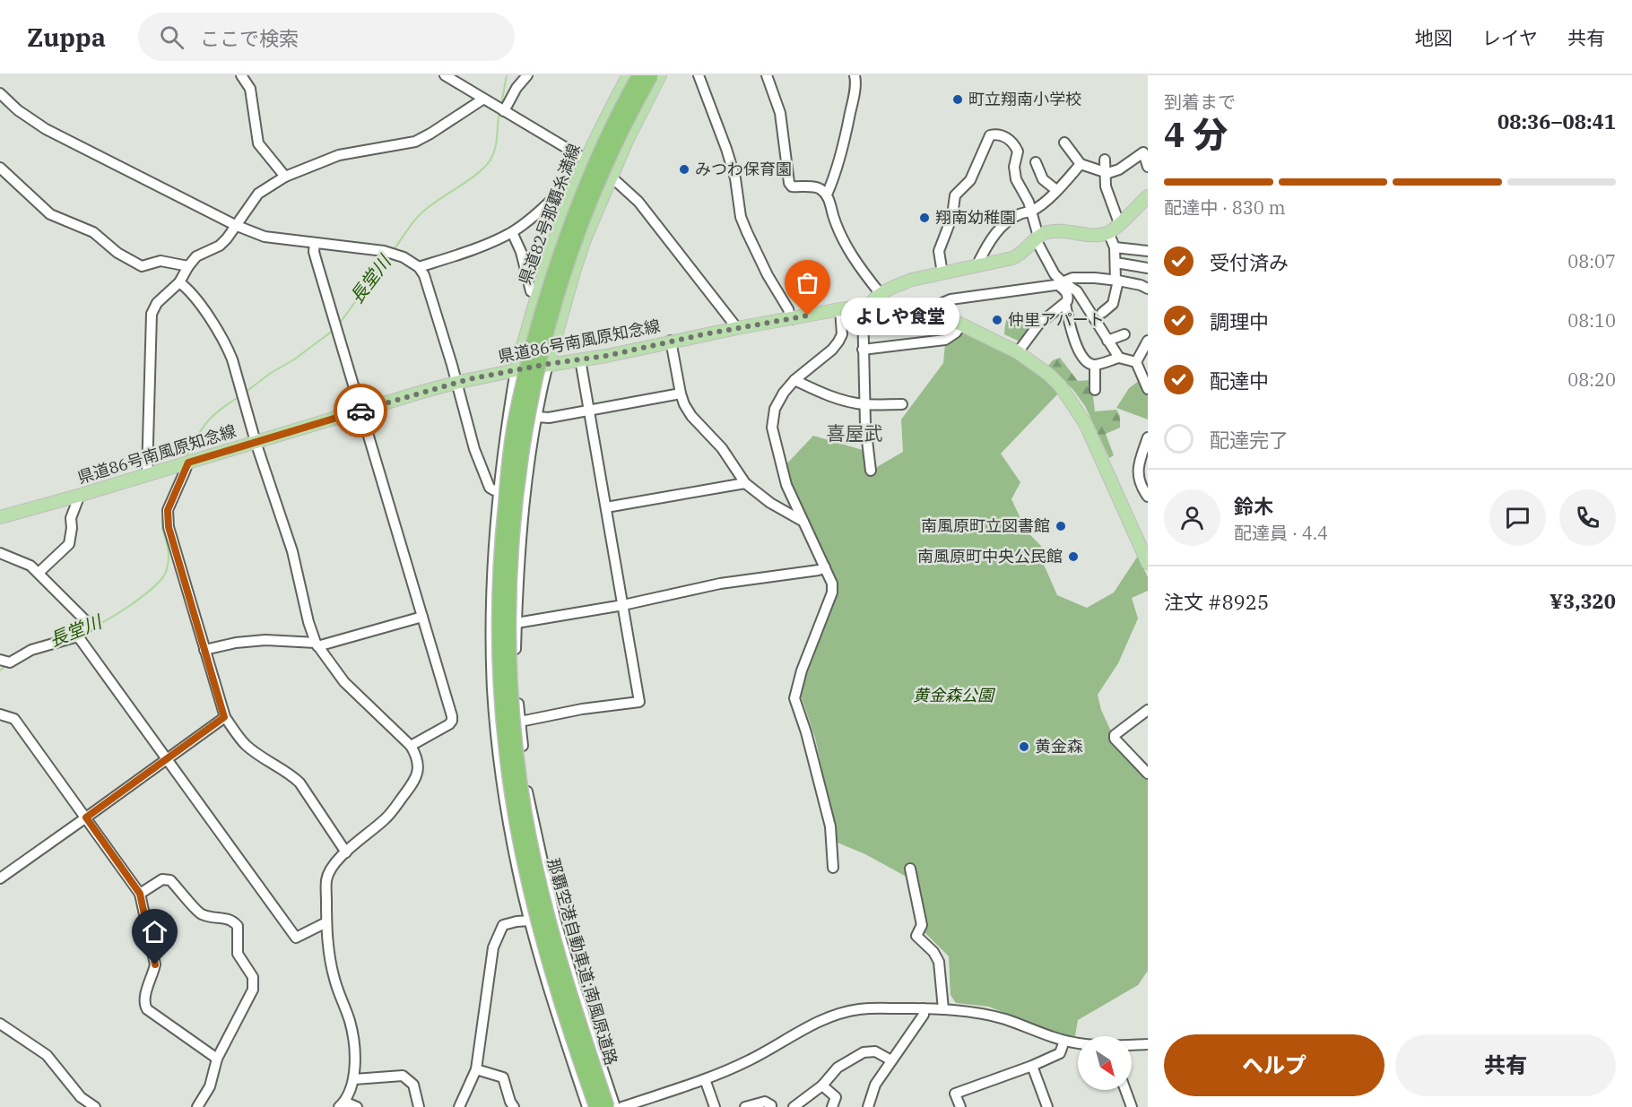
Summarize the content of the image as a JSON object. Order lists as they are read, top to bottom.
{
  "streets": {
    "highway": ["那覇空港自動車道;南風原道路"],
    "main road": ["県道82号那覇糸満線", "県道86号南風原知念線"]
  },
  "crossings": [
    ["県道82号那覇糸満線", "県道86号南風原知念線"]
  ],
  "districts": ["喜屋武"],
  "water": ["長堂川"],
  "parks": ["黄金森公園"],
  "places": [
    "町立翔南小学校",
    "みつわ保育園",
    "翔南幼稚園",
    "よしや食堂",
    "仲里アパート",
    "南風原町立図書館",
    "南風原町中央公民館",
    "黄金森"
  ],
  "north": "bottom right",
  "page": {
    "header": "Zuppa",
    "search": "ここで検索",
    "nav": ["地図", "レイヤ", "共有"],
    "heading": ["4 分", "到着まで", "08:36–08:41"],
    "panel": [
      "鈴木",
      "配達員 · 4.4",
      "注文 #8925",
      "¥3,320"
    ],
    "bar": "配達中 · 830 m",
    "list": [
      ["受付済み", "08:07"],
      ["調理中", "08:10"],
      ["配達中", "08:20"],
      "配達完了"
    ],
    "bubble": "よしや食堂",
    "buttons": ["ヘルプ", "共有"]
  }
}
